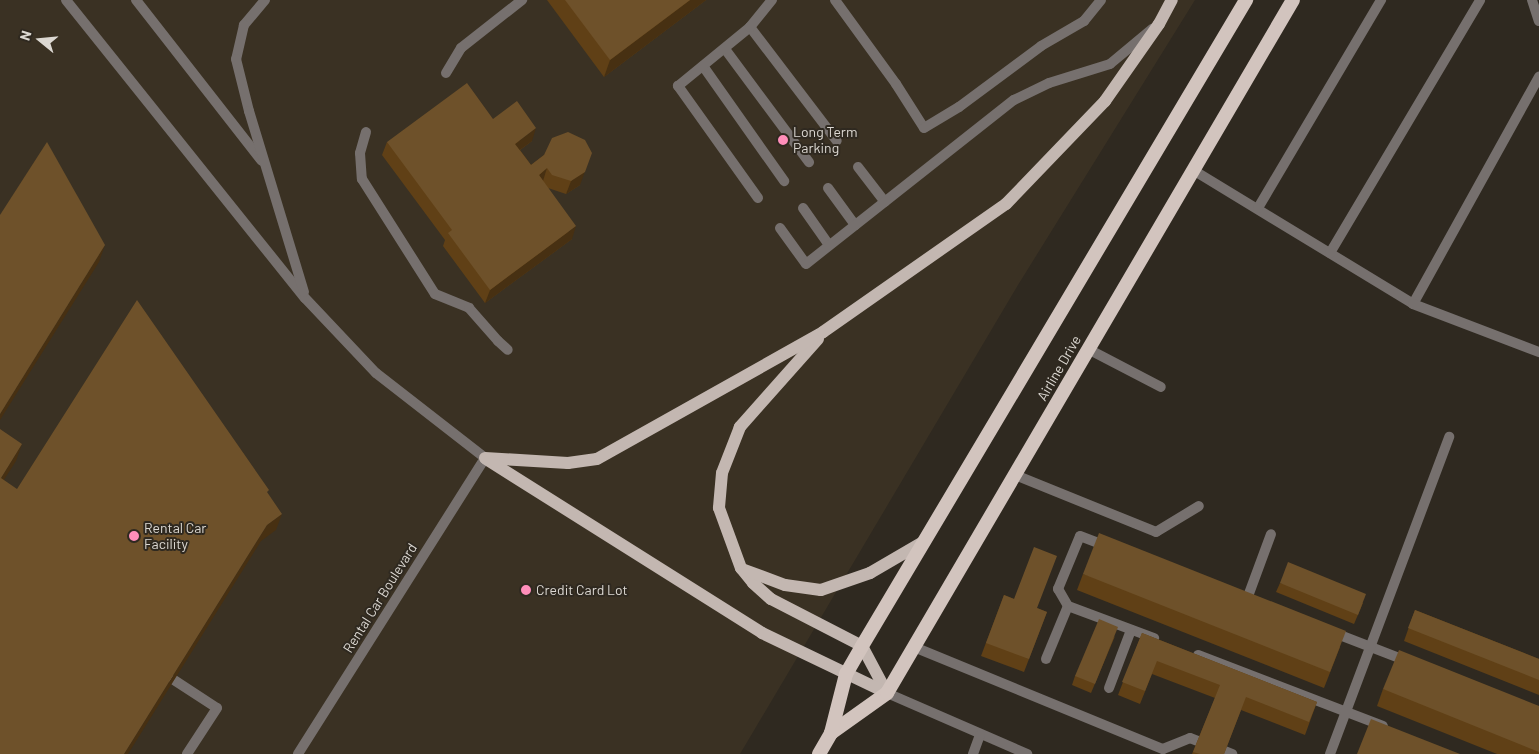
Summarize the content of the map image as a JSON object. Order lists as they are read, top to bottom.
{
  "streets": {
    "highway": ["Airline Drive"],
    "lane": ["Rental Car Boulevard"]
  },
  "places": ["Long Term Parking", "Rental Car Facility", "Credit Card Lot"],
  "north": "left"
}
